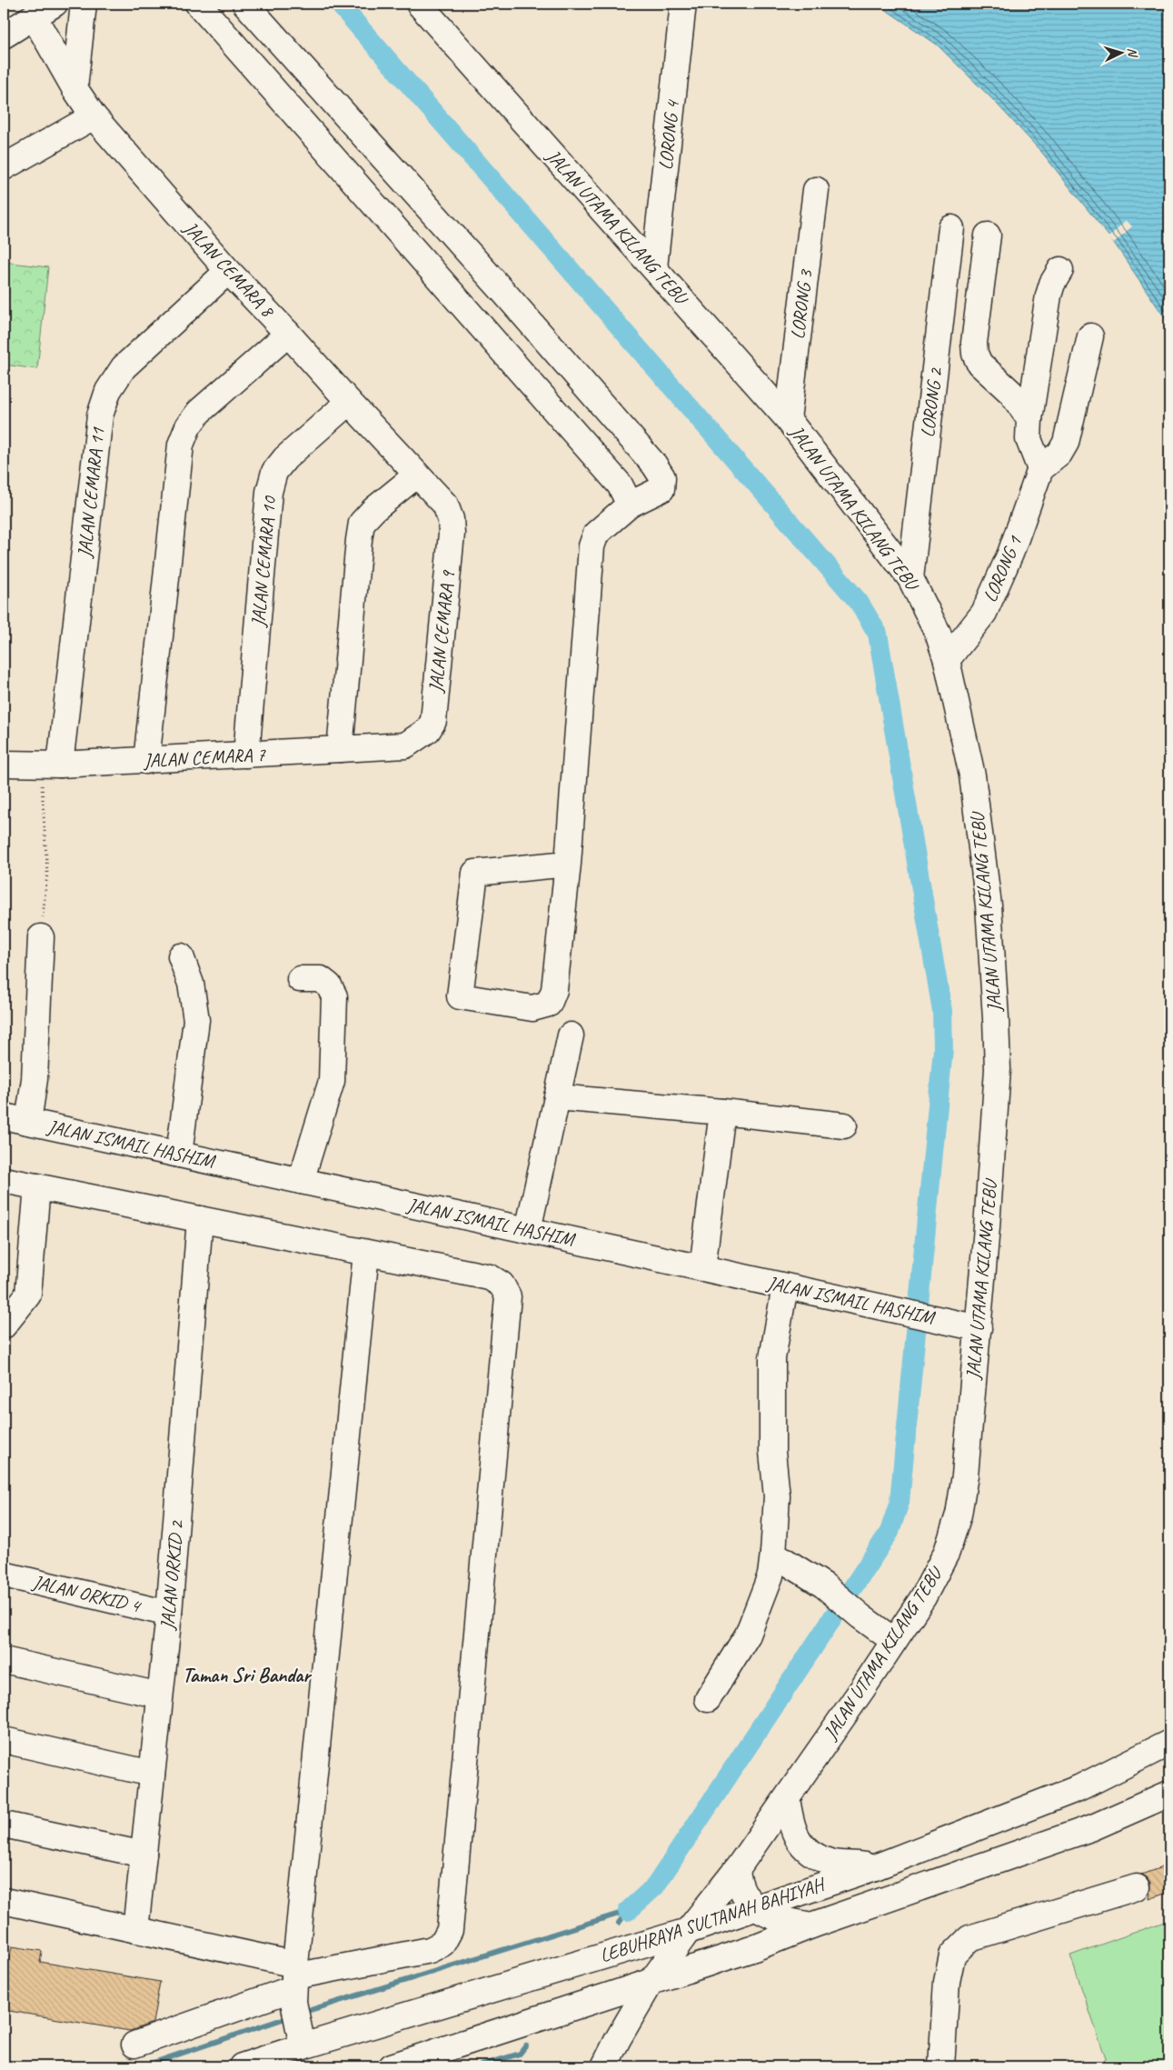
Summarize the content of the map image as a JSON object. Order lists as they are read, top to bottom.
{
  "streets": {
    "street": [
      "LORONG 4",
      "JALAN UTAMA KILANG TEBU",
      "JALAN CEMARA 8",
      "LORONG 3",
      "LORONG 2",
      "JALAN CEMARA 11",
      "JALAN CEMARA 10",
      "LORONG 1",
      "JALAN CEMARA 9",
      "JALAN CEMARA 7",
      "JALAN ISMAIL HASHIM",
      "JALAN ORKID 2",
      "JALAN ORKID 4",
      "LEBUHRAYA SULTANAH BAHIYAH"
    ]
  },
  "crossings": [
    ["LORONG 4", "JALAN UTAMA KILANG TEBU"],
    ["JALAN UTAMA KILANG TEBU", "LORONG 3"],
    ["JALAN UTAMA KILANG TEBU", "LORONG 2"],
    ["JALAN UTAMA KILANG TEBU", "LORONG 1"],
    ["JALAN UTAMA KILANG TEBU", "JALAN ISMAIL HASHIM"],
    ["JALAN UTAMA KILANG TEBU", "LEBUHRAYA SULTANAH BAHIYAH"],
    ["JALAN CEMARA 8", "JALAN CEMARA 11"],
    ["JALAN CEMARA 8", "JALAN CEMARA 10"],
    ["JALAN CEMARA 8", "JALAN CEMARA 9"],
    ["JALAN CEMARA 11", "JALAN CEMARA 7"],
    ["JALAN CEMARA 10", "JALAN CEMARA 7"],
    ["JALAN CEMARA 9", "JALAN CEMARA 7"],
    ["JALAN ORKID 2", "JALAN ORKID 4"]
  ],
  "districts": ["Taman Sri Bandar"],
  "north": "right"
}
